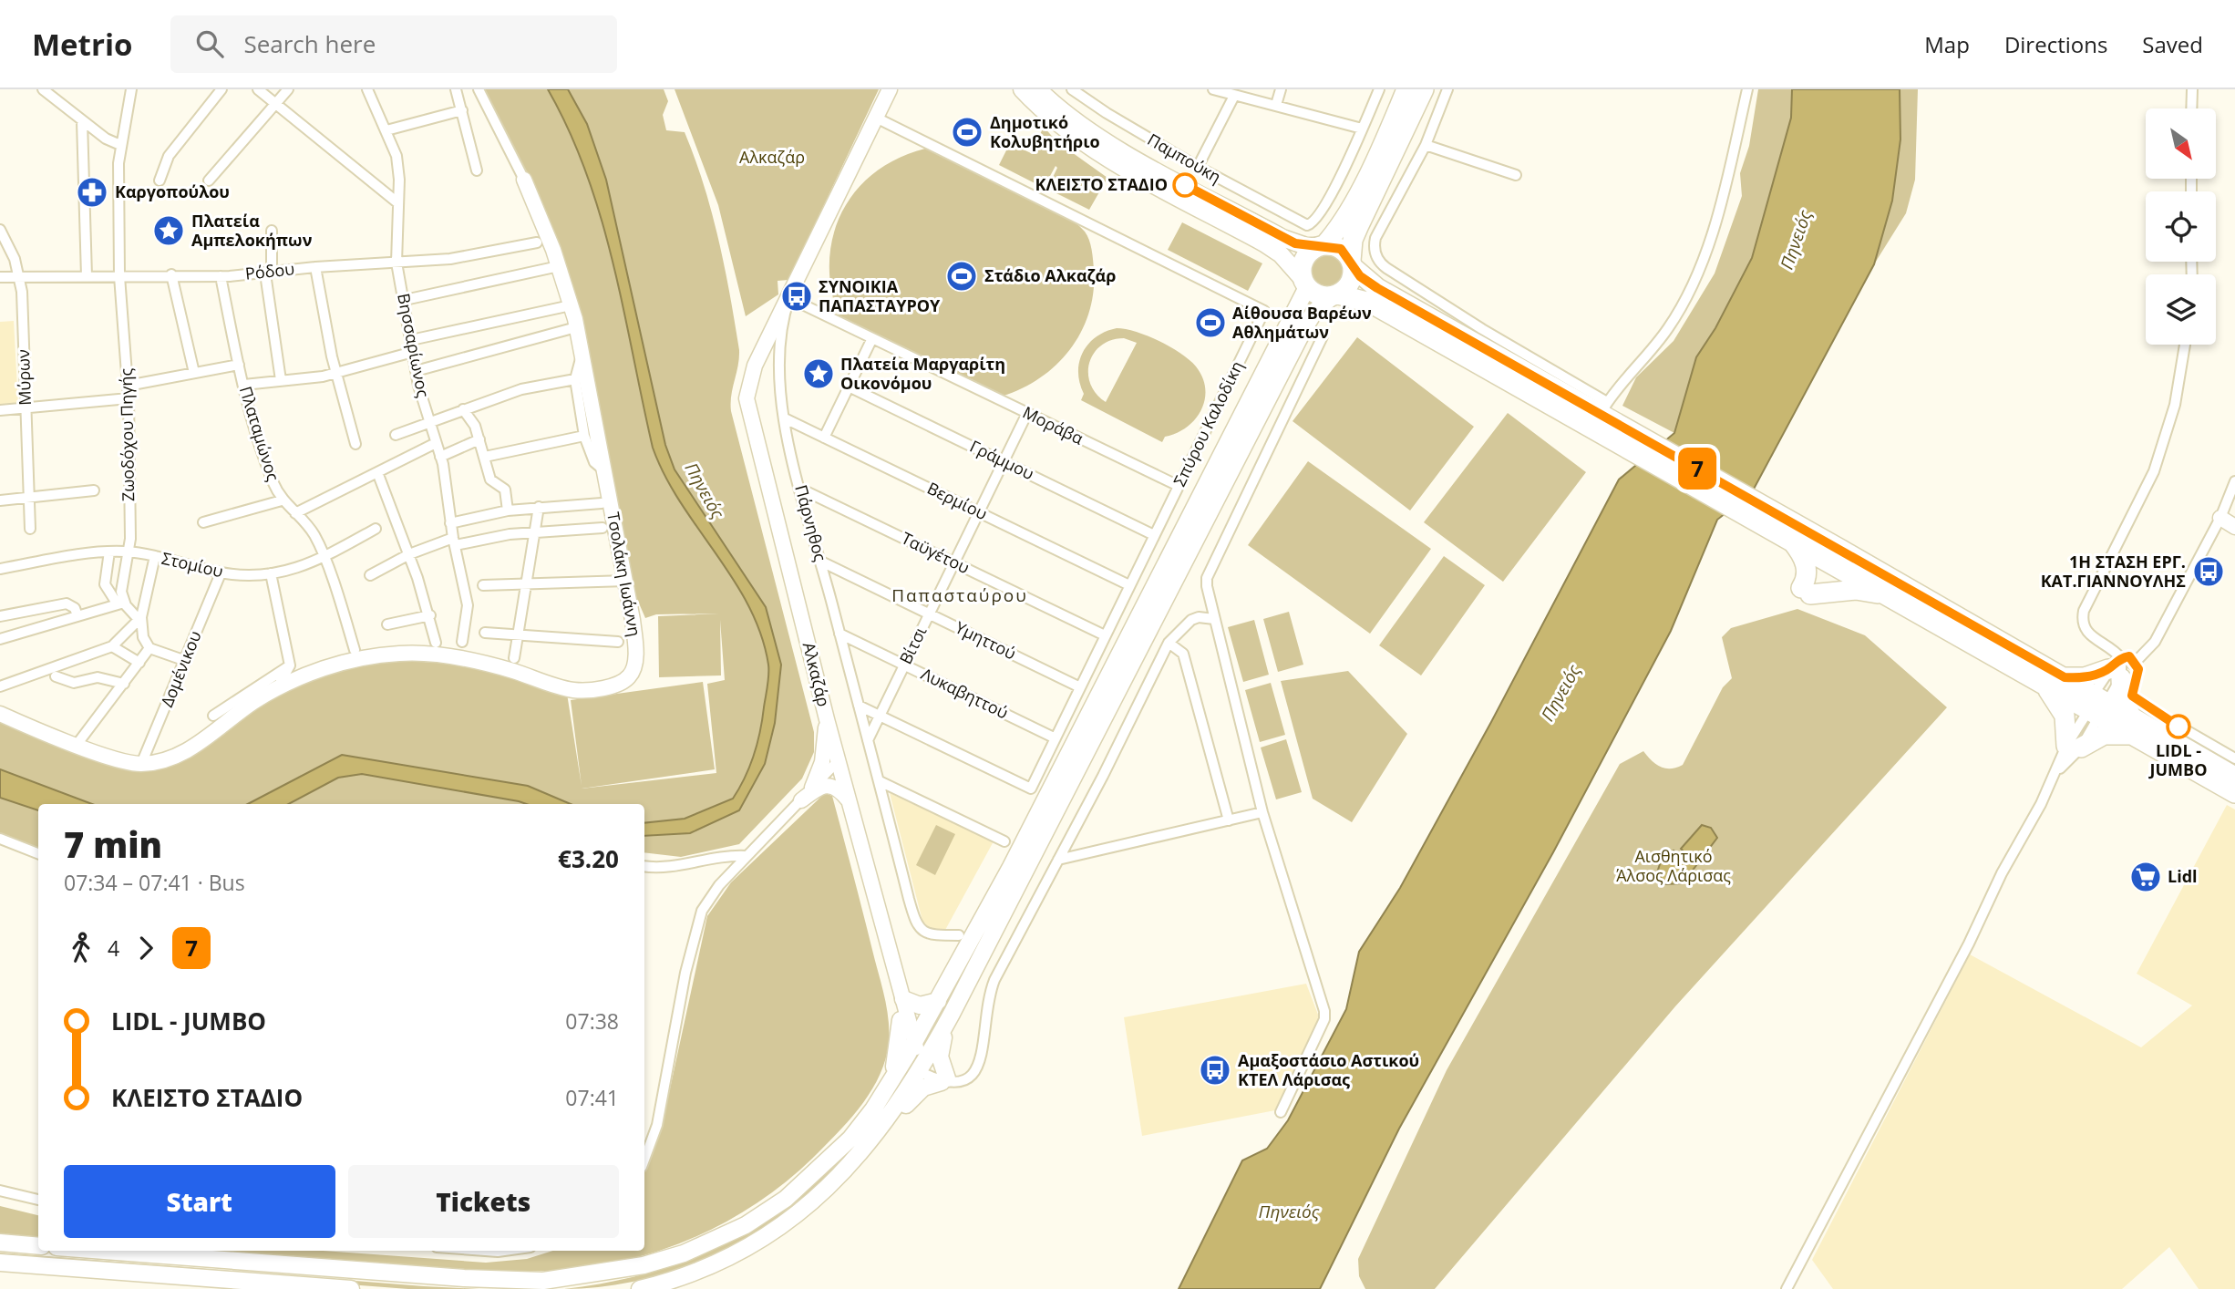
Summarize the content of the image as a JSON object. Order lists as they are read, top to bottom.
{
  "streets": {
    "street": [
      "Παμπούκη",
      "Ρόδου",
      "Βησσαρίωνος",
      "Μύρων",
      "Σπύρου Καλοδίκη",
      "Μοράβα",
      "Πλαταμώνος",
      "Ζωοδόχου Πηγής",
      "Γράμμου",
      "Βερμίου",
      "Πάρνηθος",
      "Ταϋγέτου",
      "Στομίου",
      "Τσολάκη Ιωάννη",
      "Υμηττού",
      "Βίτσι",
      "Δομένικου",
      "Αλκαζάρ",
      "Λυκαβηττού"
    ]
  },
  "crossings": [
    ["Ρόδου", "Βησσαρίωνος"],
    ["Ρόδου", "Μύρων"],
    ["Ρόδου", "Πλαταμώνος"],
    ["Ρόδου", "Ζωοδόχου Πηγής"],
    ["Σπύρου Καλοδίκη", "Μοράβα"],
    ["Σπύρου Καλοδίκη", "Γράμμου"],
    ["Σπύρου Καλοδίκη", "Βερμίου"],
    ["Σπύρου Καλοδίκη", "Πάρνηθος"],
    ["Σπύρου Καλοδίκη", "Ταϋγέτου"],
    ["Σπύρου Καλοδίκη", "Υμηττού"],
    ["Σπύρου Καλοδίκη", "Βίτσι"],
    ["Σπύρου Καλοδίκη", "Λυκαβηττού"],
    ["Μοράβα", "Πάρνηθος"],
    ["Μοράβα", "Βίτσι"],
    ["Μοράβα", "Αλκαζάρ"],
    ["Πλαταμώνος", "Στομίου"],
    ["Ζωοδόχου Πηγής", "Στομίου"],
    ["Γράμμου", "Βίτσι"],
    ["Βερμίου", "Πάρνηθος"],
    ["Βερμίου", "Βίτσι"],
    ["Πάρνηθος", "Ταϋγέτου"],
    ["Πάρνηθος", "Υμηττού"],
    ["Πάρνηθος", "Βίτσι"],
    ["Πάρνηθος", "Αλκαζάρ"],
    ["Πάρνηθος", "Λυκαβηττού"],
    ["Ταϋγέτου", "Βίτσι"],
    ["Στομίου", "Δομένικου"],
    ["Τσολάκη Ιωάννη", "Δομένικου"],
    ["Υμηττού", "Βίτσι"],
    ["Βίτσι", "Λυκαβηττού"]
  ],
  "districts": ["Παπασταύρου"],
  "water": ["Πηνειός"],
  "parks": ["Αλκαζάρ", "Αισθητικό Άλσος Λάρισας"],
  "places": {
    "sports": ["Δημοτικό Κολυβητήριο", "Στάδιο Αλκαζάρ", "Αίθουσα Βαρέων Αθλημάτων"],
    "other": ["ΚΛΕΙΣΤΟ ΣΤΑΔΙΟ", "LIDL - JUMBO"],
    "pharmacy": ["Καργοπούλου"],
    "place": ["Πλατεία Αμπελοκήπων", "Πλατεία Μαργαρίτη Οικονόμου"],
    "bus stop": ["ΣΥΝΟΙΚΙΑ ΠΑΠΑΣΤΑΥΡΟΥ", "1Η ΣΤΑΣΗ ΕΡΓ. ΚΑΤ.ΓΙΑΝΝΟΥΛΗΣ", "Αμαξοστάσιο Αστικού ΚΤΕΛ Λάρισας"],
    "supermarket": ["Lidl"]
  },
  "lines": ["bus line 7"],
  "north": "bottom right",
  "page": {
    "header": "Metrio",
    "search": "Search here",
    "nav": ["Map", "Directions", "Saved"],
    "on_map": "7",
    "heading": ["7 min", "07:34 – 07:41 · Bus", "€3.20"],
    "legs": ["4", "7"],
    "list": [
      {
        "name": "LIDL - JUMBO",
        "value": "07:38"
      },
      {
        "name": "ΚΛΕΙΣΤΟ ΣΤΑΔΙΟ",
        "value": "07:41"
      }
    ],
    "buttons": ["Start", "Tickets"]
  }
}
